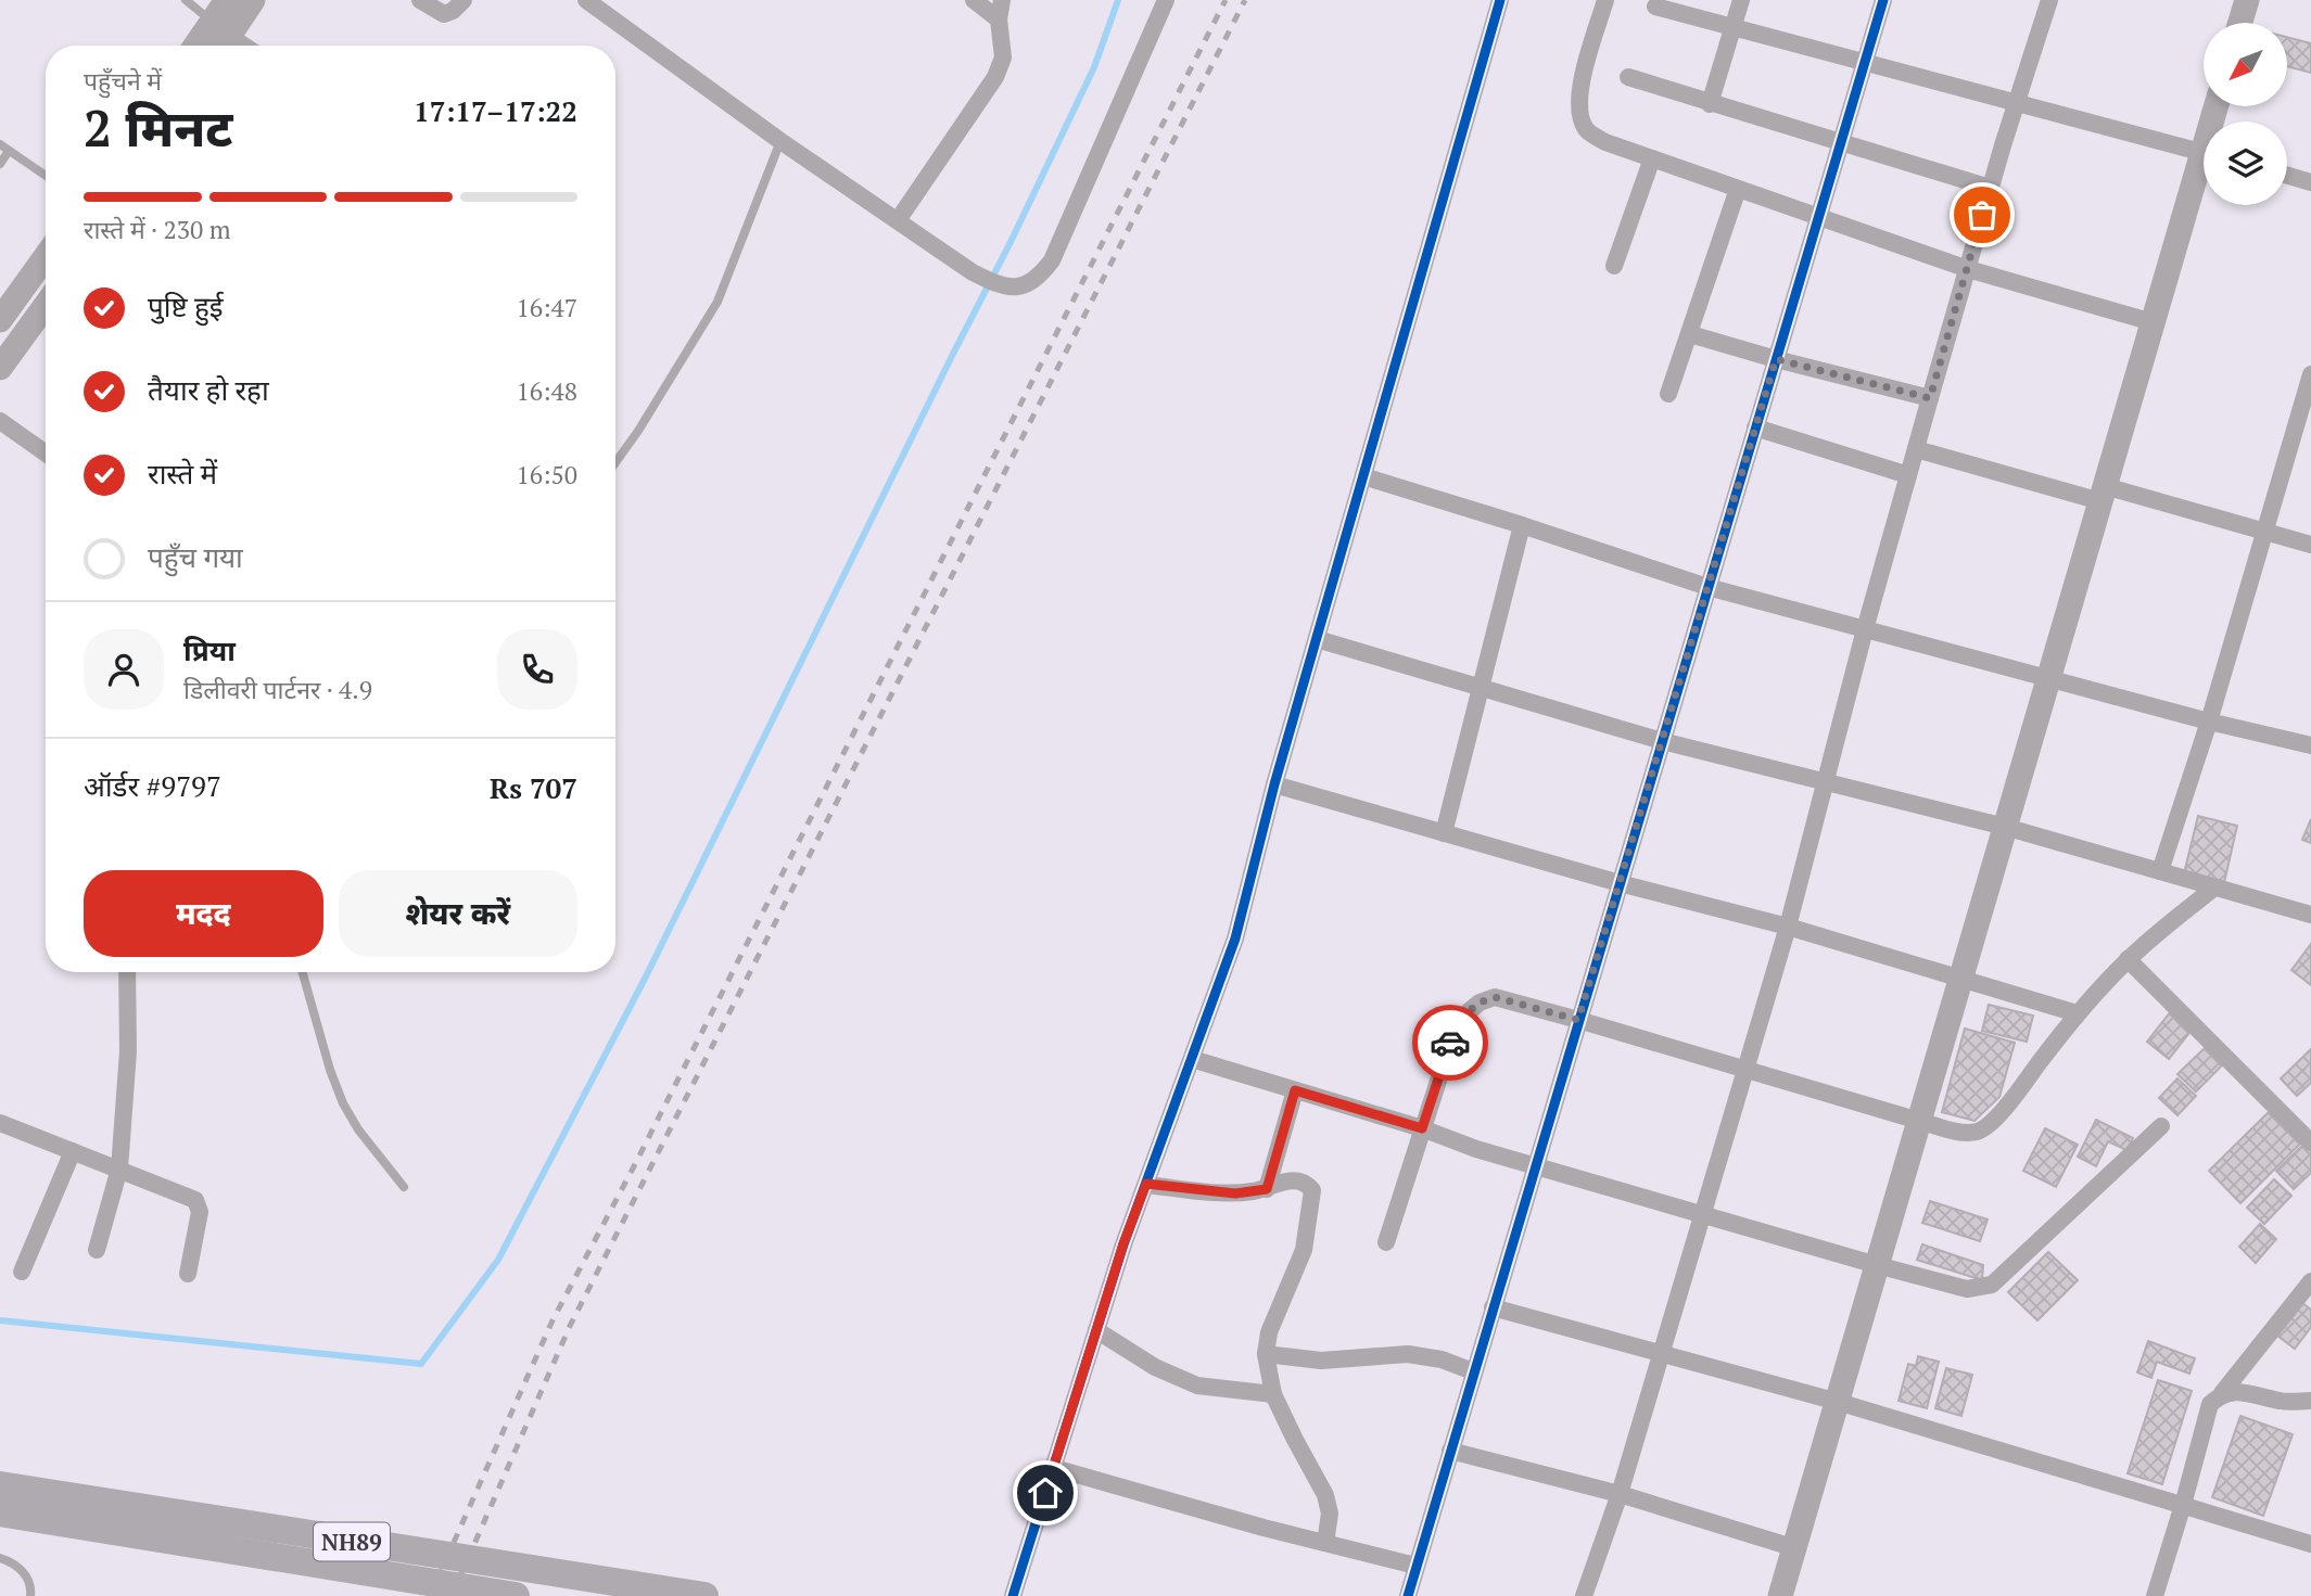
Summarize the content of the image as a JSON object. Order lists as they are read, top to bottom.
{
  "streets": {
    "main road": ["NH89"]
  },
  "north": "bottom left",
  "page": {
    "heading": ["2 मिनट", "पहुँचने में", "17:17–17:22"],
    "panel": [
      "प्रिया",
      "डिलीवरी पार्टनर · 4.9",
      "ऑर्डर #9797",
      "Rs 707"
    ],
    "bar": "रास्ते में · 230 m",
    "list": [
      ["पुष्टि हुई", "16:47"],
      ["तैयार हो रहा", "16:48"],
      ["रास्ते में", "16:50"],
      "पहुँच गया"
    ],
    "buttons": ["मदद", "शेयर करें"]
  }
}
